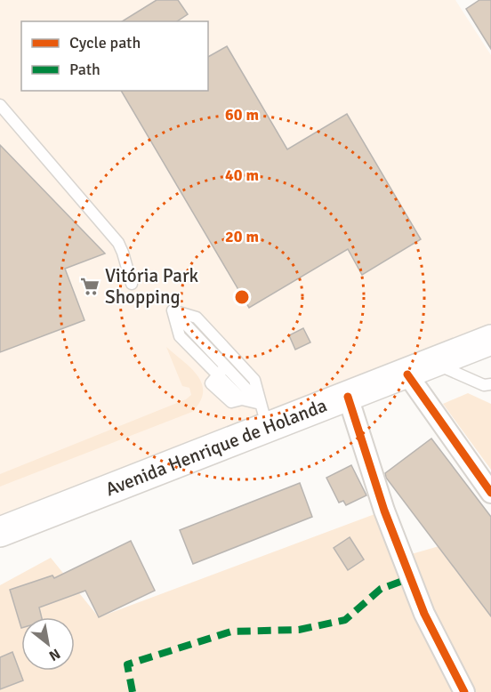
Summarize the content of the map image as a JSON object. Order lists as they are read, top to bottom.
{
  "streets": {
    "main road": ["Avenida Henrique de Holanda"]
  },
  "places": {
    "supermarket": ["Vitória Park Shopping"]
  },
  "legend": ["Cycle path", "Path"],
  "north": "bottom right",
  "rings": ["60 m", "40 m", "20 m"]
}
